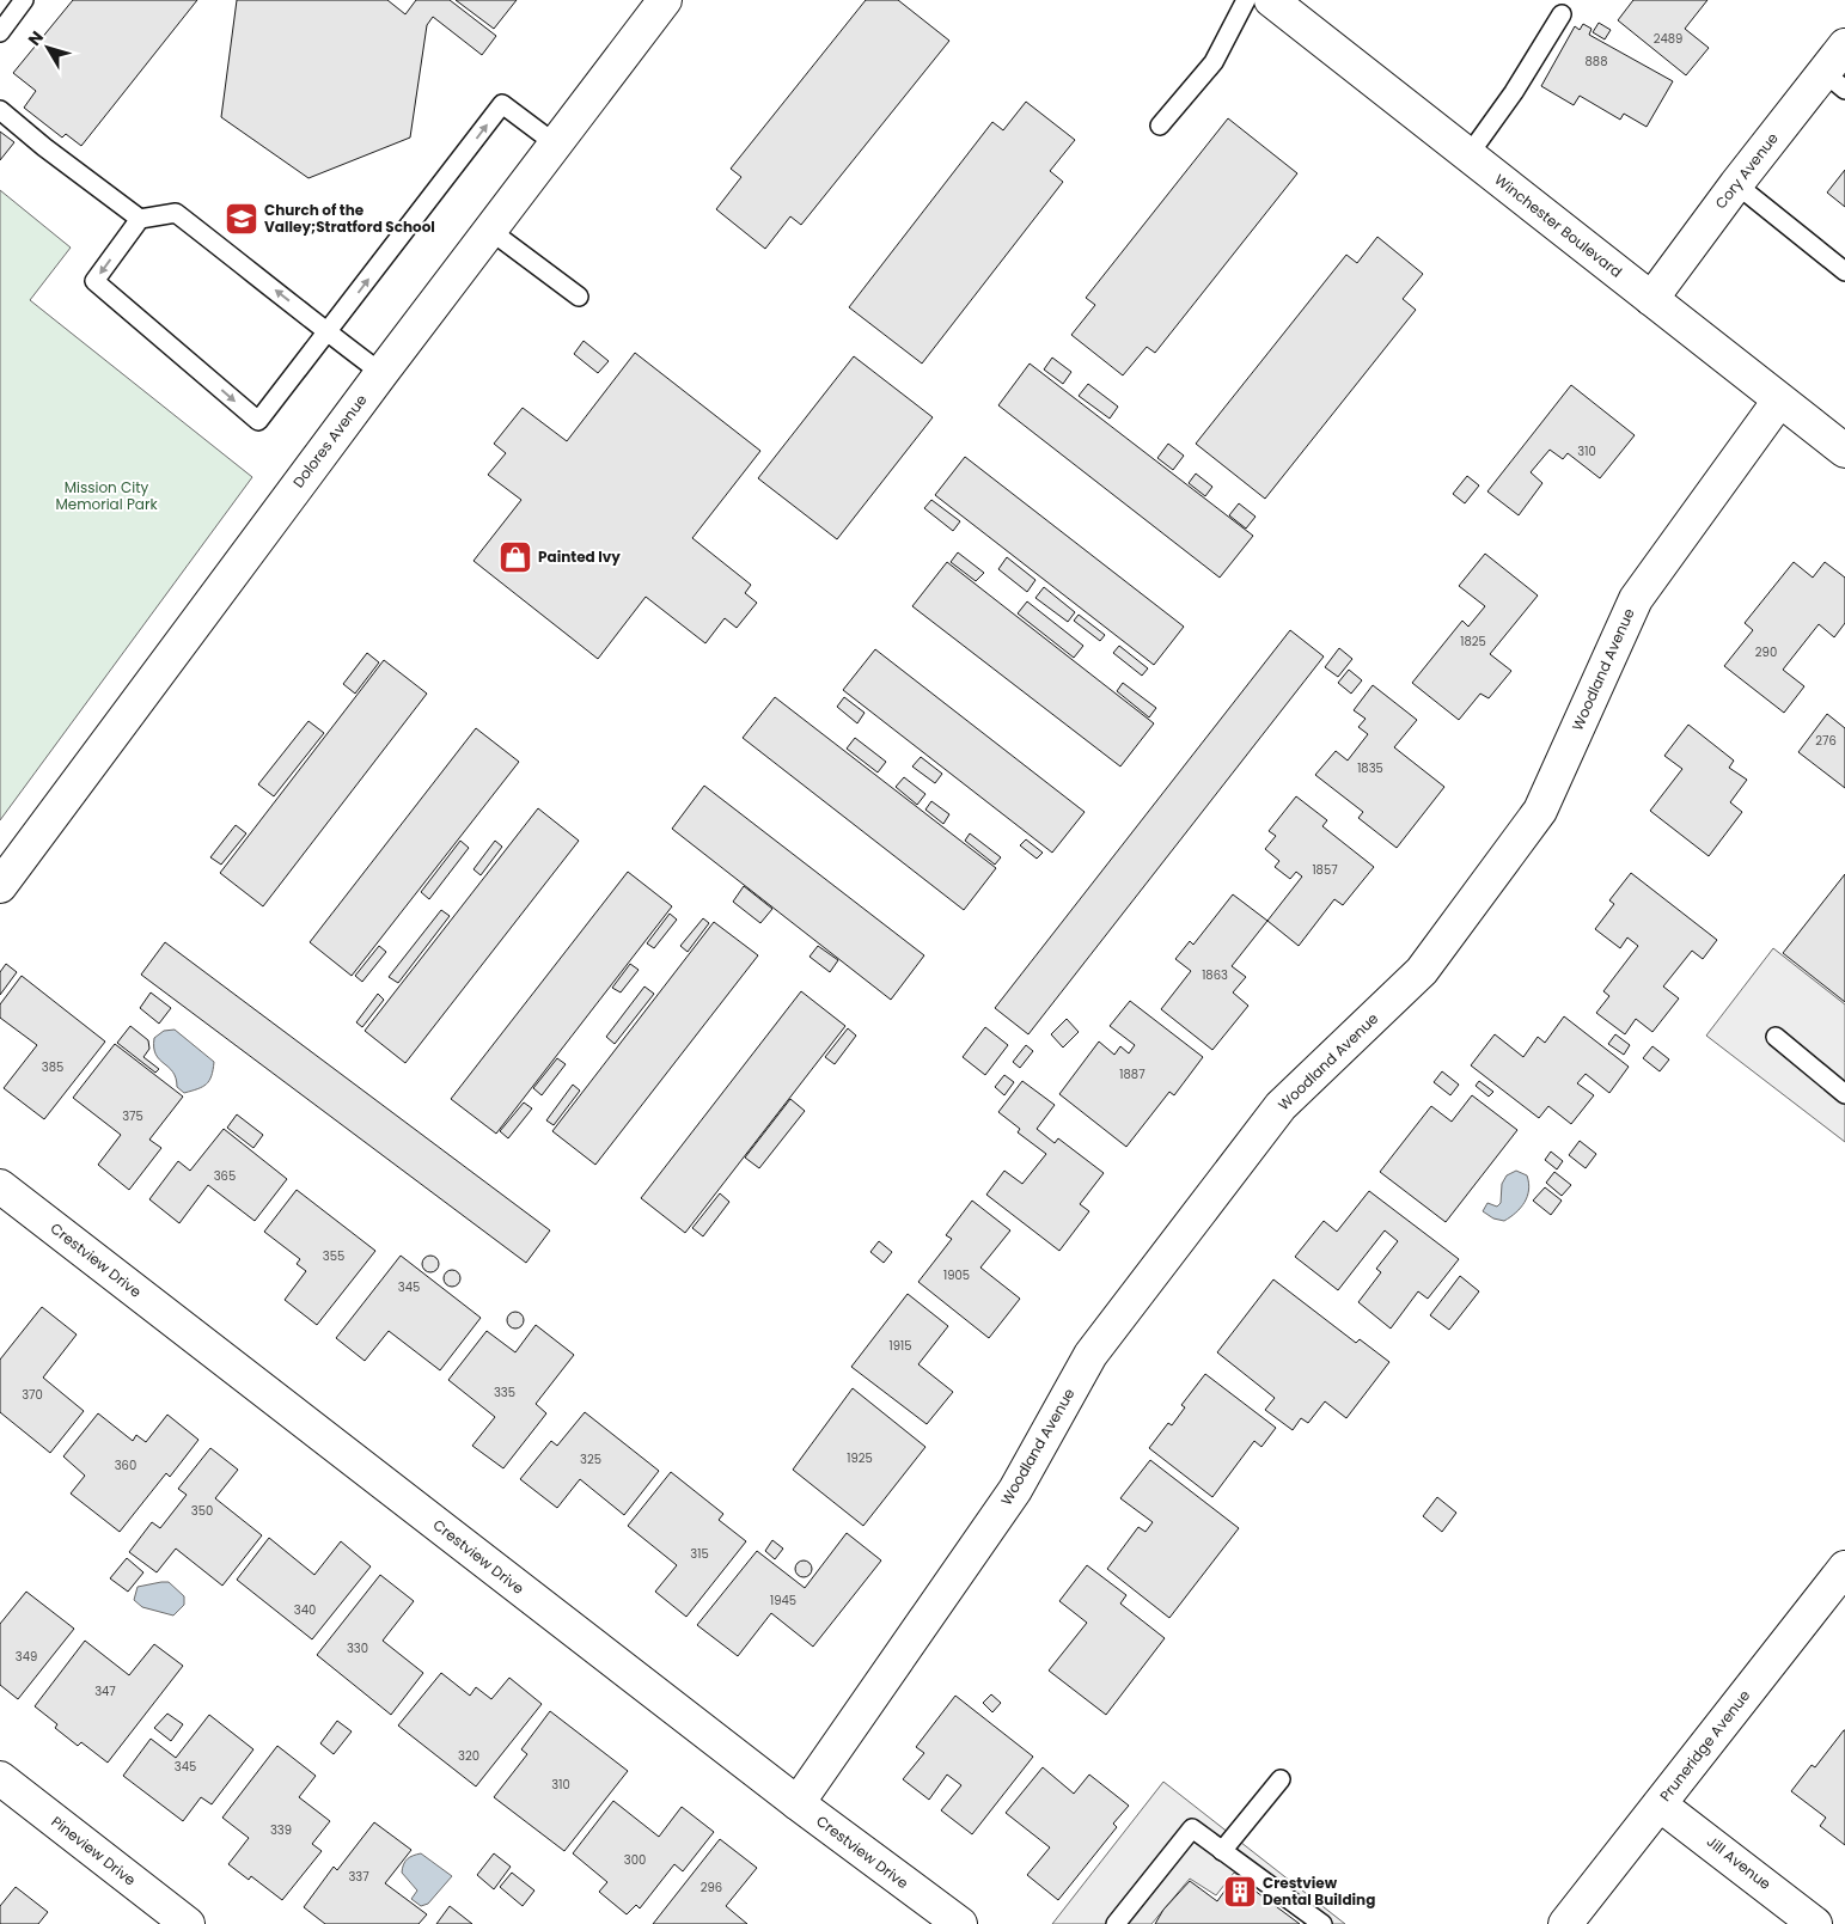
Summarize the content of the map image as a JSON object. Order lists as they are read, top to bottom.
{
  "streets": {
    "street": [
      "Cory Avenue",
      "Winchester Boulevard",
      "Dolores Avenue",
      "Woodland Avenue",
      "Crestview Drive",
      "Pruneridge Avenue",
      "Pineview Drive",
      "Jill Avenue"
    ]
  },
  "crossings": [
    ["Cory Avenue", "Winchester Boulevard"],
    ["Winchester Boulevard", "Woodland Avenue"],
    ["Woodland Avenue", "Crestview Drive"],
    ["Pruneridge Avenue", "Jill Avenue"]
  ],
  "parks": ["Mission City Memorial Park"],
  "places": {
    "school or university": ["Church of the Valley;Stratford School"],
    "shop": ["Painted Ivy"],
    "building": ["Crestview Dental Building"]
  },
  "house_numbers": [
    "2489",
    "888",
    "310",
    "1825",
    "290",
    "276",
    "1835",
    "1857",
    "1863",
    "385",
    "1887",
    "375",
    "365",
    "355",
    "1905",
    "345",
    "1915",
    "335",
    "370",
    "1925",
    "325",
    "360",
    "350",
    "315",
    "1945",
    "340",
    "330",
    "349",
    "347",
    "320",
    "345",
    "310",
    "339",
    "300",
    "337",
    "296"
  ],
  "north": "top left"
}
